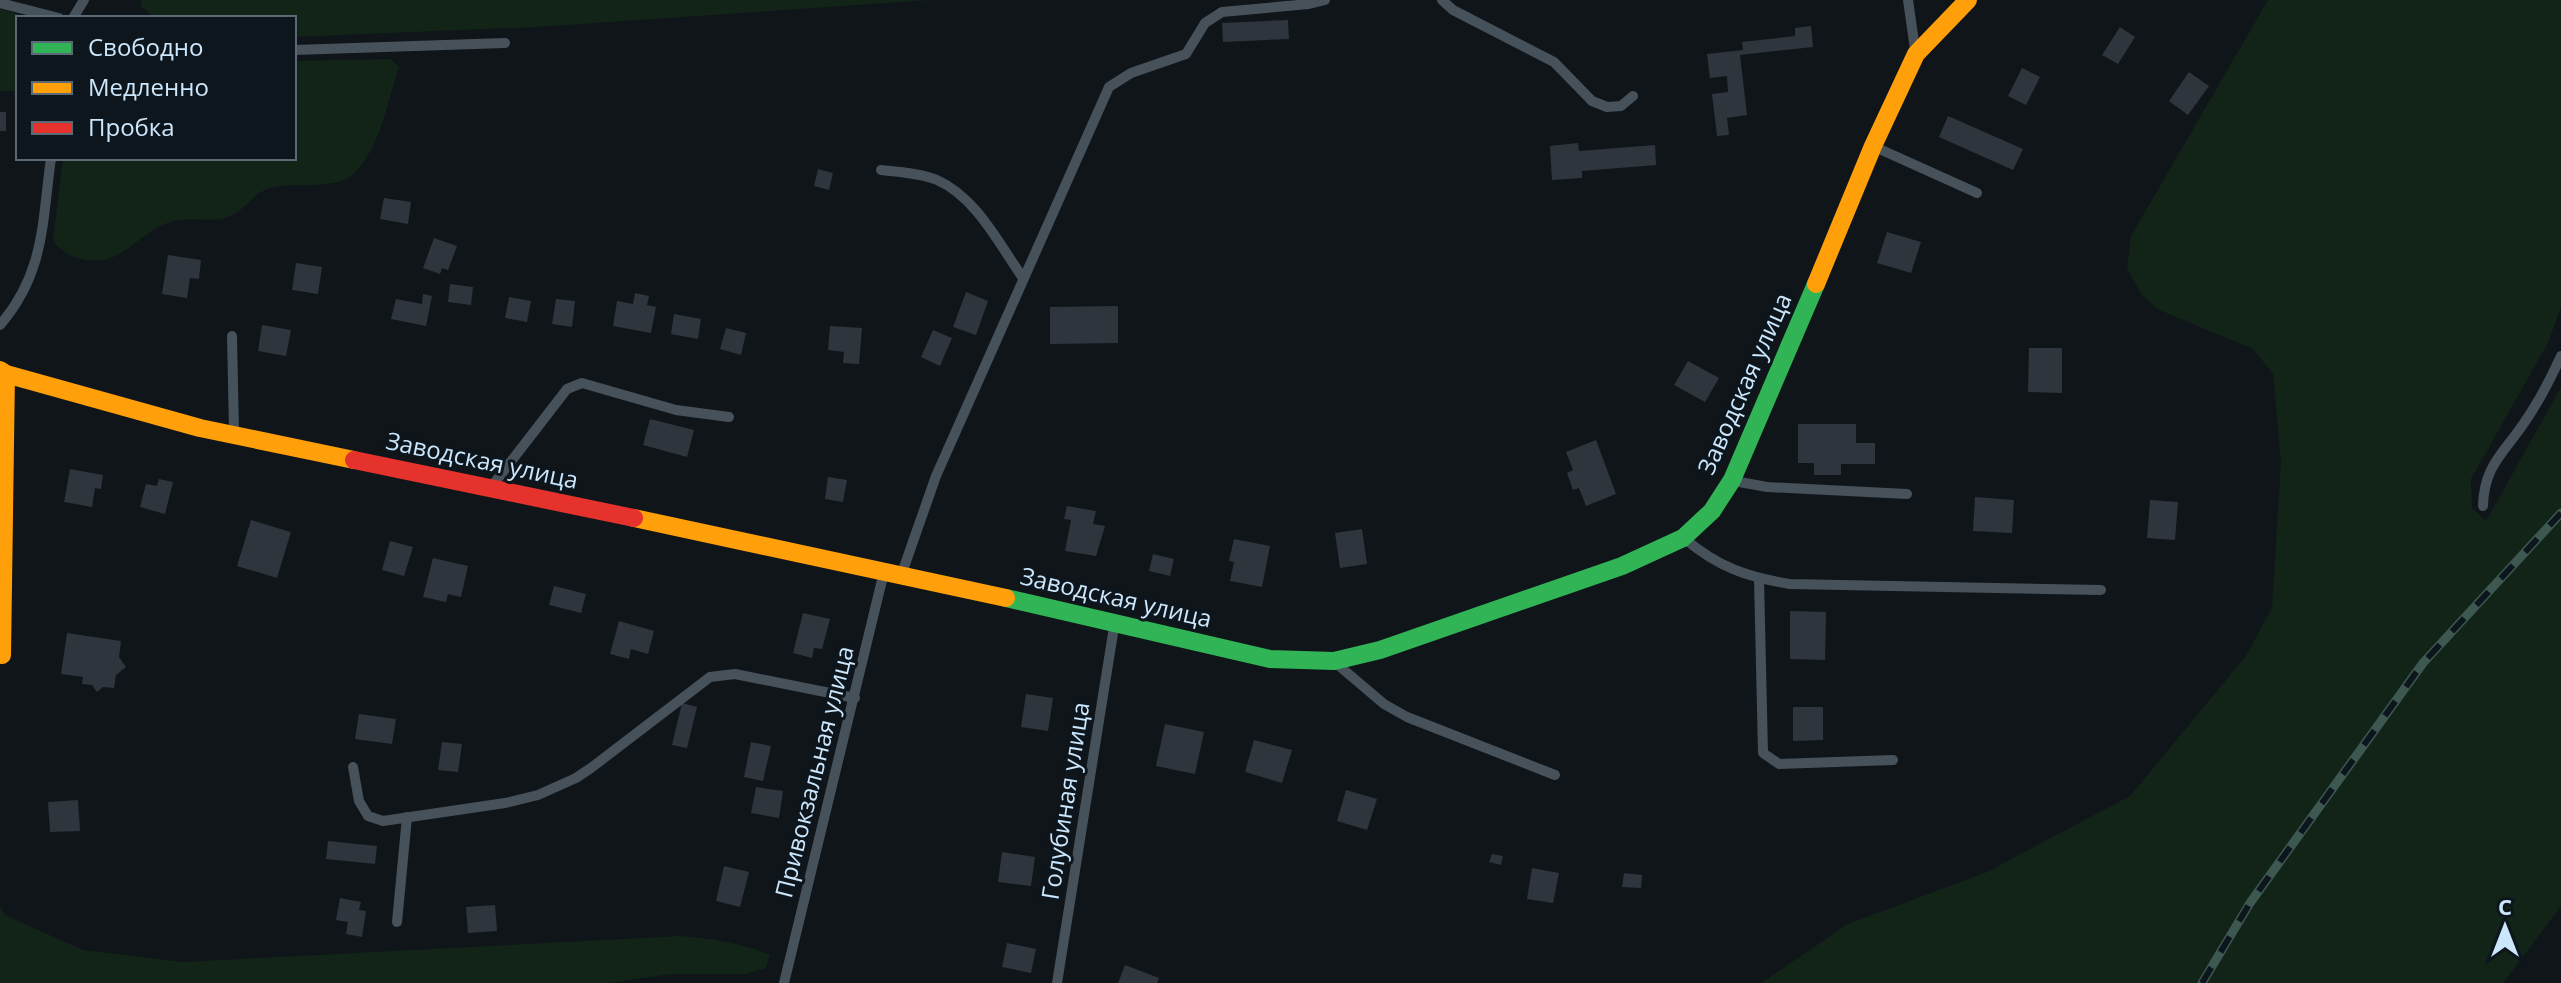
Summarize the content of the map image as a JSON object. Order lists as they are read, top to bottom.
{
  "streets": {
    "street": ["Заводская улица"],
    "lane": ["Привокзальная улица", "Голубиная улица"]
  },
  "crossings": [
    ["Заводская улица", "Привокзальная улица"],
    ["Заводская улица", "Голубиная улица"]
  ],
  "legend": ["Свободно", "Медленно", "Пробка"],
  "north": "top"
}
